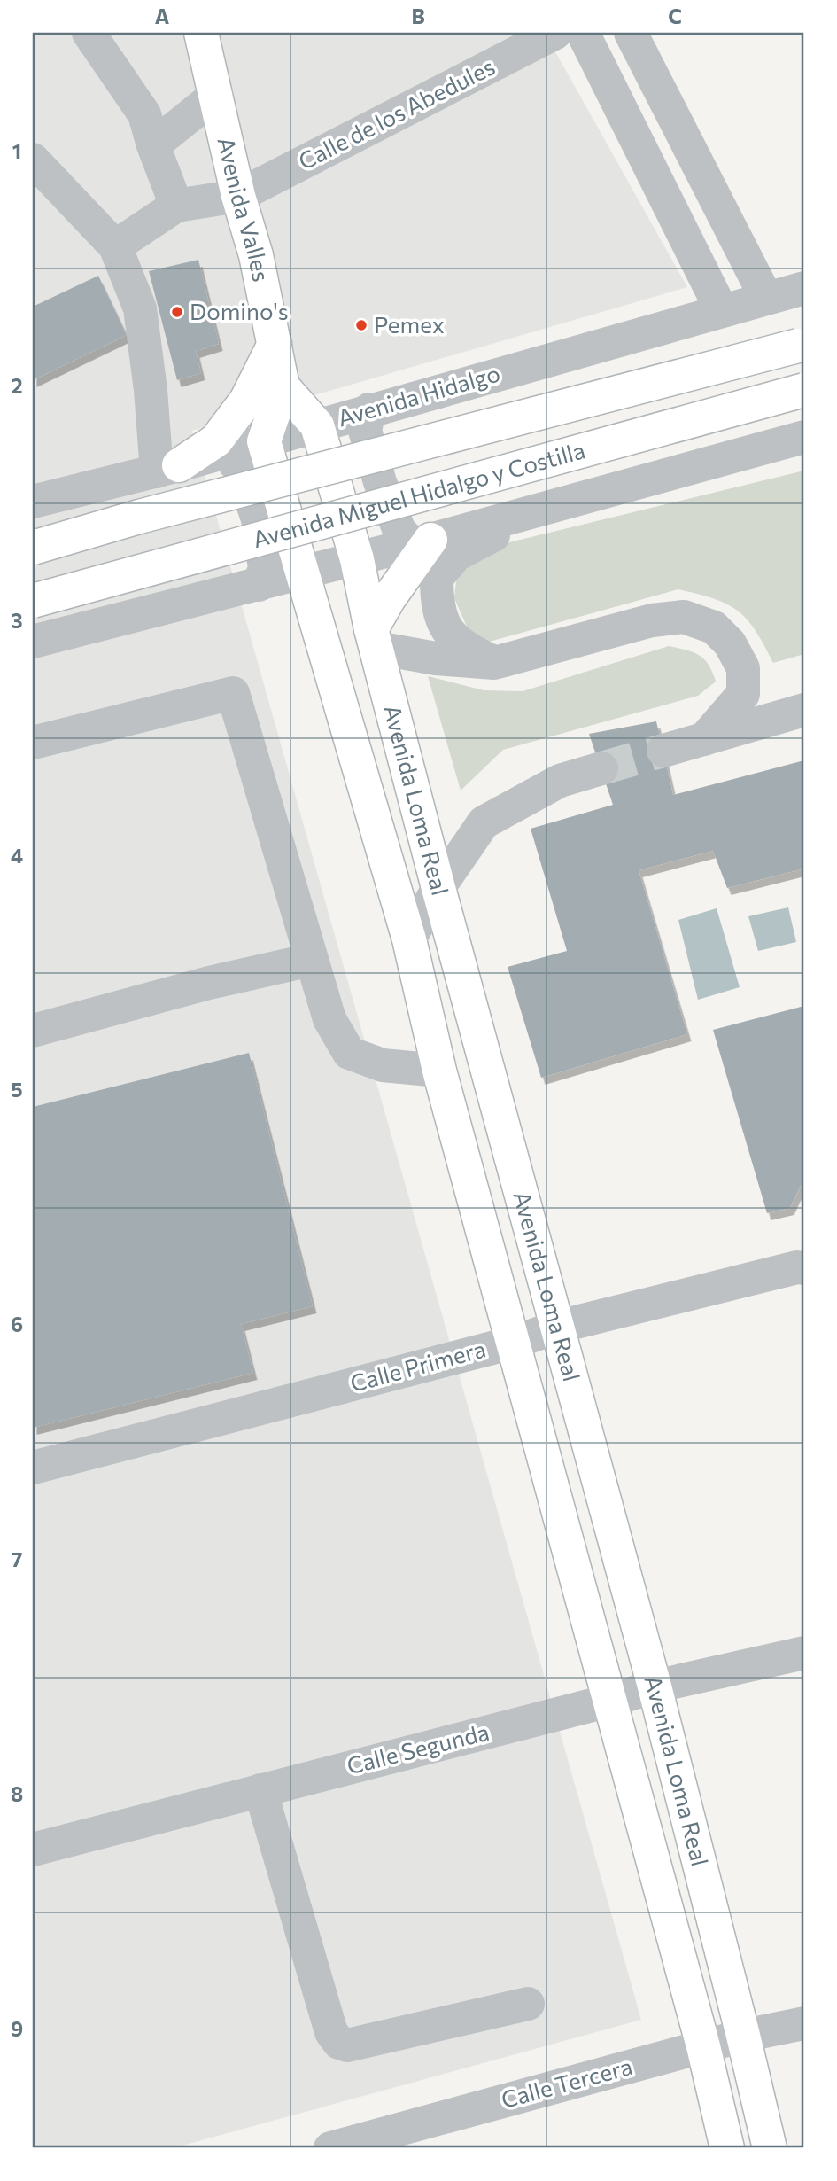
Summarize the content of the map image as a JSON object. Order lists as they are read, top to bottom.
{
  "streets": {
    "main road": ["Avenida Valles", "Avenida Miguel Hidalgo y Costilla", "Avenida Loma Real"],
    "street": [
      "Calle de los Abedules",
      "Avenida Hidalgo",
      "Calle Primera",
      "Calle Segunda",
      "Calle Tercera"
    ]
  },
  "crossings": [
    ["Calle de los Abedules", "Avenida Valles"],
    ["Avenida Valles", "Avenida Hidalgo"],
    ["Avenida Valles", "Avenida Loma Real"],
    ["Avenida Hidalgo", "Avenida Loma Real"],
    ["Avenida Loma Real", "Calle Primera"],
    ["Avenida Loma Real", "Calle Segunda"],
    ["Avenida Loma Real", "Calle Tercera"]
  ],
  "places": ["Domino's", "Pemex"],
  "grid": {
    "columns": ["A", "B", "C"],
    "rows": [
      "1",
      "2",
      "3",
      "4",
      "5",
      "6",
      "7",
      "8",
      "9"
    ]
  }
}
